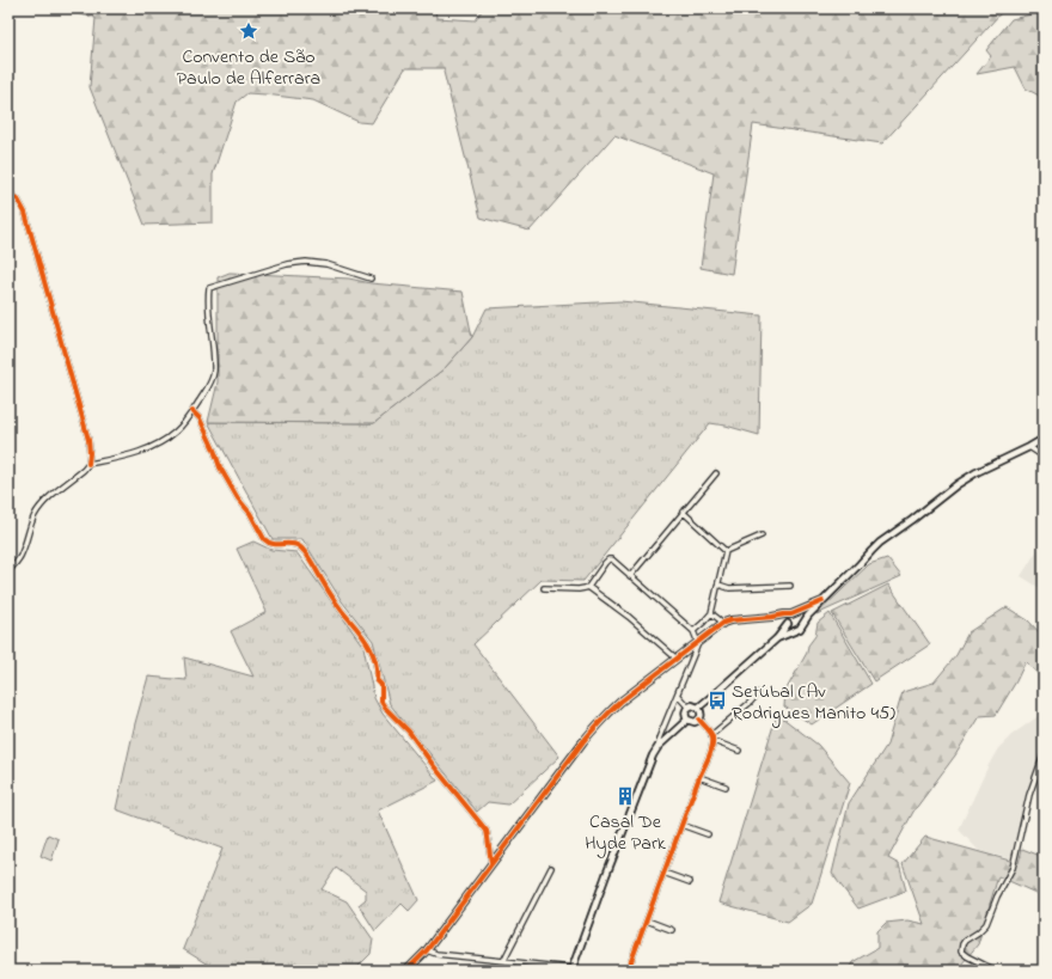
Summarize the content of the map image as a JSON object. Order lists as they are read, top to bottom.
{
  "places": {
    "place": ["Convento de São Paulo de Alferrara"],
    "bus stop": ["Setúbal (Av Rodrigues Manito 45)"],
    "building": ["Casal De Hyde Park"]
  }
}
